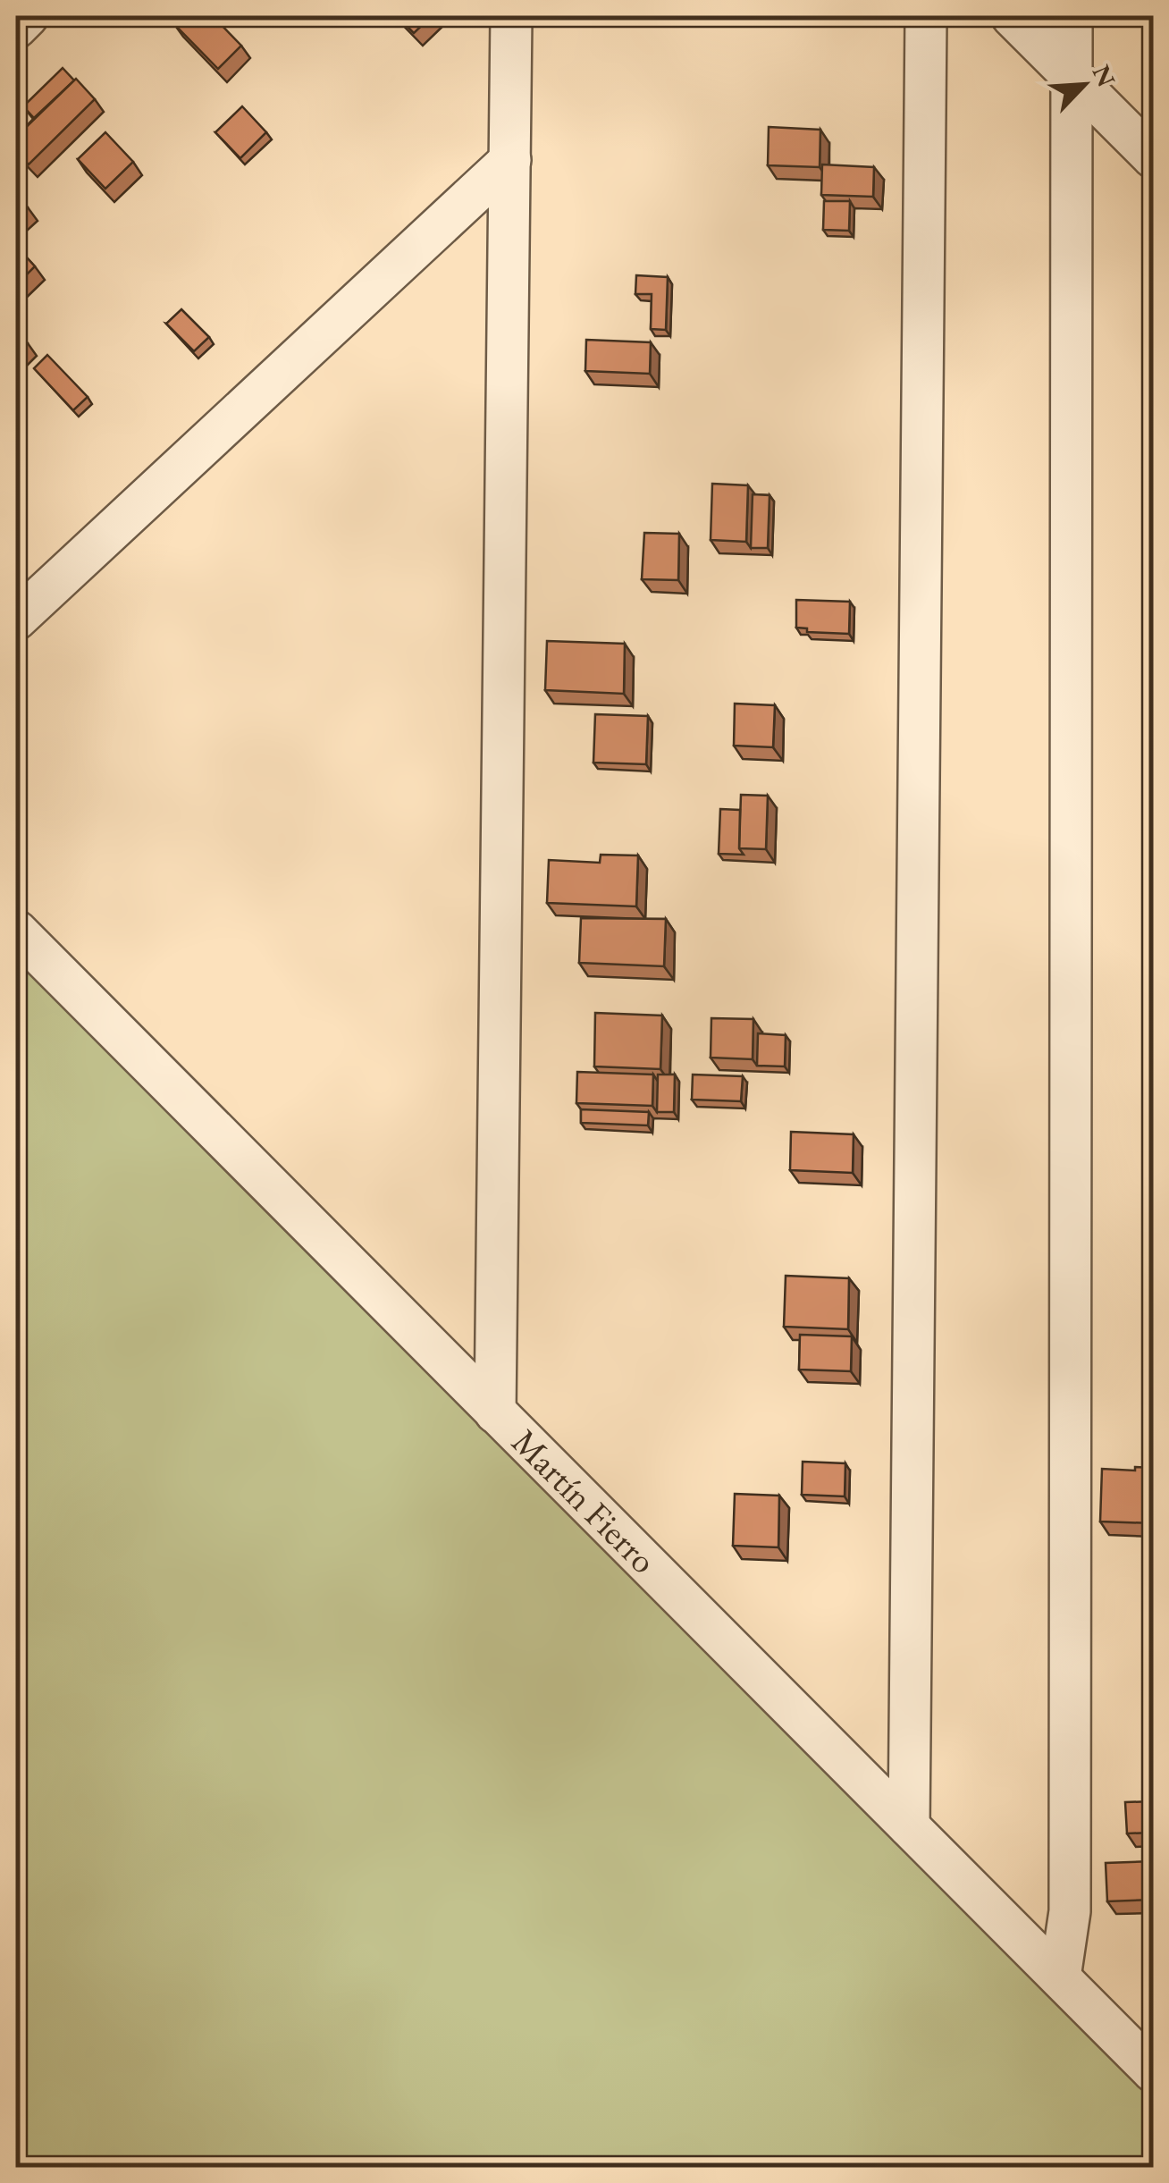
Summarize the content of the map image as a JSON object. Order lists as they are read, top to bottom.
{
  "streets": {
    "street": ["Martín Fierro"]
  },
  "north": "top right"
}
